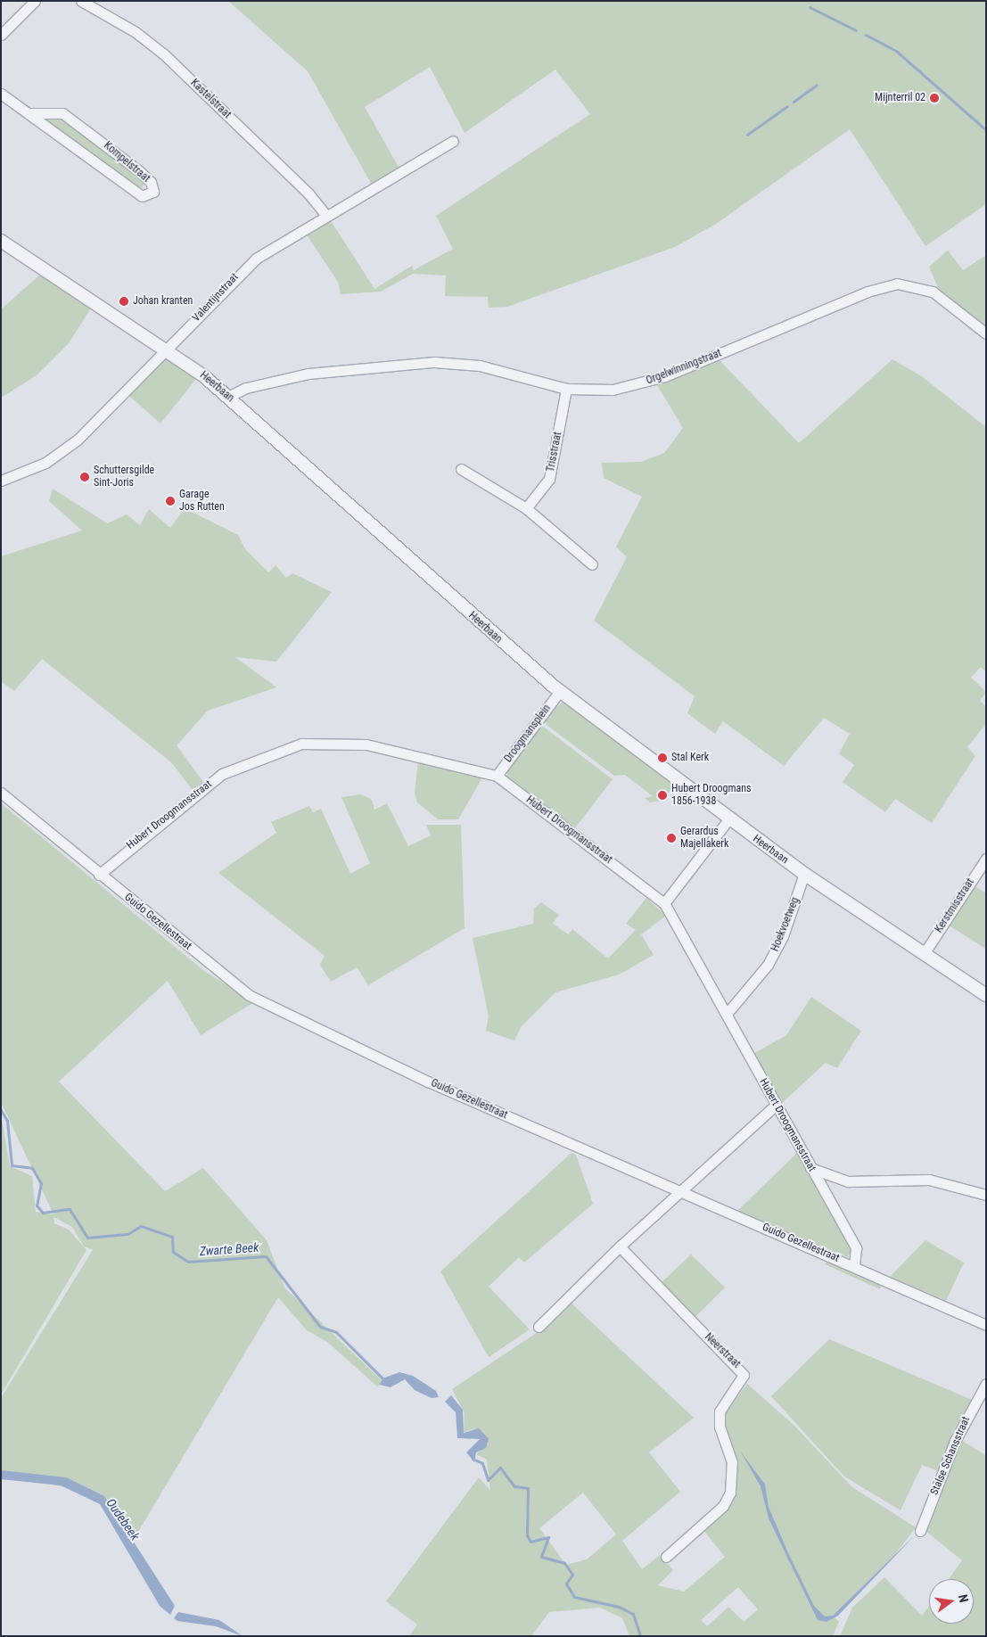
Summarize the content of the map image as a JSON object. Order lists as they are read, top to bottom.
{
  "streets": {
    "street": [
      "Kastelstraat",
      "Kompelstraat",
      "Valentijnstraat",
      "Orgelwinningstraat",
      "Heerbaan",
      "Trisstraat",
      "Droogmansplein",
      "Hubert Droogmansstraat",
      "Kerstmisstraat",
      "Guido Gezellestraat",
      "Hoekvoetweg",
      "Neerstraat",
      "Stalse Schansstraat"
    ]
  },
  "crossings": [
    ["Kastelstraat", "Valentijnstraat"],
    ["Valentijnstraat", "Heerbaan"],
    ["Orgelwinningstraat", "Heerbaan"],
    ["Orgelwinningstraat", "Trisstraat"],
    ["Heerbaan", "Droogmansplein"],
    ["Heerbaan", "Kerstmisstraat"],
    ["Heerbaan", "Hoekvoetweg"],
    ["Droogmansplein", "Hubert Droogmansstraat"],
    ["Hubert Droogmansstraat", "Guido Gezellestraat"],
    ["Hubert Droogmansstraat", "Hoekvoetweg"]
  ],
  "water": ["Zwarte Beek", "Oudebeek"],
  "places": [
    "Mijnterril 02",
    "Johan kranten",
    "Schuttersgilde Sint-Joris",
    "Garage Jos Rutten",
    "Stal Kerk",
    "Hubert Droogmans 1856-1938",
    "Gerardus Majellakerk"
  ],
  "north": "right"
}
